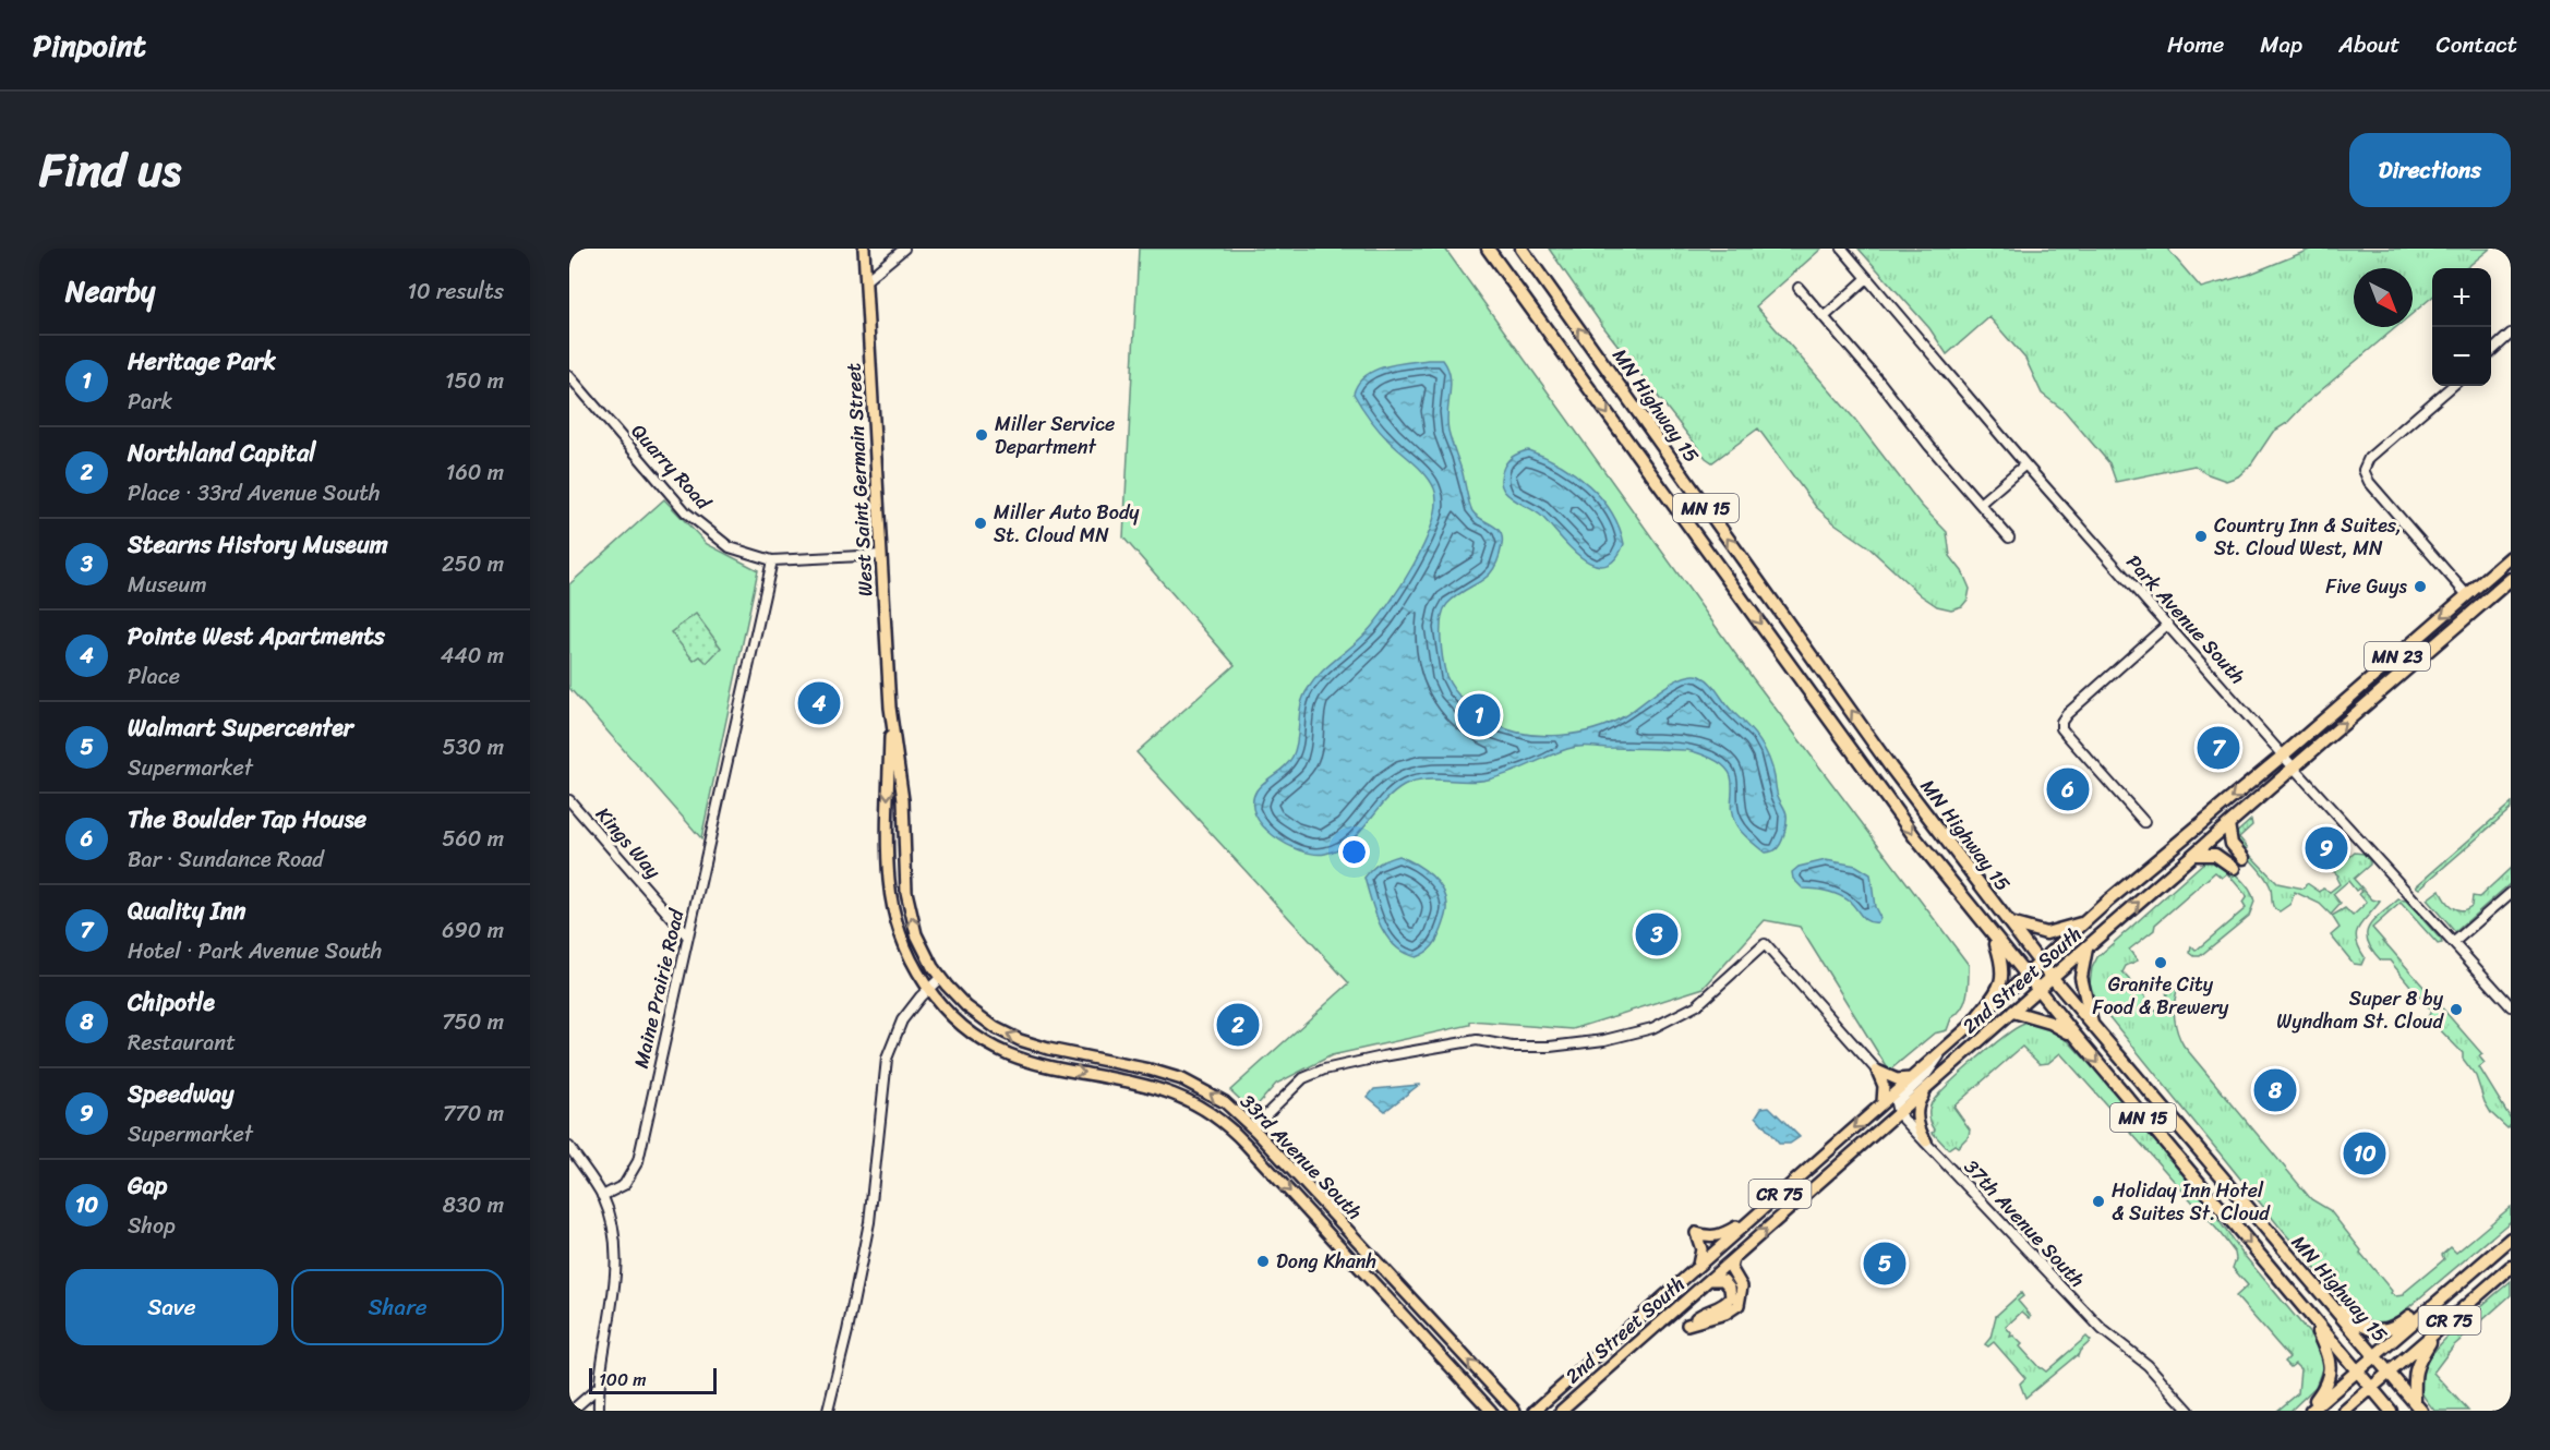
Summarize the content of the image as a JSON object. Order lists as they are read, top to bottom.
{
  "streets": {
    "highway": [
      "MN Highway 15",
      "MN 15",
      "MN 23",
      "2nd Street South",
      "CR 75"
    ],
    "main road": ["West Saint Germain Street", "33rd Avenue South"],
    "street": [
      "Quarry Road",
      "Park Avenue South",
      "Kings Way",
      "Maine Prairie Road",
      "37th Avenue South"
    ]
  },
  "crossings": [
    ["MN Highway 15", "MN 23"],
    ["MN Highway 15", "2nd Street South"],
    ["MN Highway 15", "CR 75"],
    ["Quarry Road", "West Saint Germain Street"],
    ["Quarry Road", "Maine Prairie Road"],
    ["West Saint Germain Street", "33rd Avenue South"],
    ["Park Avenue South", "MN 23"],
    ["Park Avenue South", "2nd Street South"],
    ["MN 23", "2nd Street South"],
    ["Kings Way", "Maine Prairie Road"],
    ["2nd Street South", "37th Avenue South"]
  ],
  "places": [
    "Miller Service Department",
    "Miller Auto Body St. Cloud MN",
    "Country Inn & Suites, St. Cloud West, MN",
    "Five Guys",
    "Granite City Food & Brewery",
    "Super 8 by Wyndham St. Cloud",
    "Holiday Inn Hotel & Suites St. Cloud",
    "Dong Khanh"
  ],
  "scale_bar": "100 m",
  "north": "bottom right",
  "page": {
    "header": "Pinpoint",
    "nav": [
      "Home",
      "Map",
      "About",
      "Contact"
    ],
    "title": "Find us",
    "buttons": [
      "Directions",
      ["Save", "Share"]
    ],
    "heading": ["Nearby", "10 results"],
    "map_buttons": ["+", "−"],
    "list": [
      {
        "mark": "1",
        "name": "Heritage Park",
        "note": "Park",
        "value": "150 m"
      },
      {
        "mark": "2",
        "name": "Northland Capital",
        "note": "Place · 33rd Avenue South",
        "value": "160 m"
      },
      {
        "mark": "3",
        "name": "Stearns History Museum",
        "note": "Museum",
        "value": "250 m"
      },
      {
        "mark": "4",
        "name": "Pointe West Apartments",
        "note": "Place",
        "value": "440 m"
      },
      {
        "mark": "5",
        "name": "Walmart Supercenter",
        "note": "Supermarket",
        "value": "530 m"
      },
      {
        "mark": "6",
        "name": "The Boulder Tap House",
        "note": "Bar · Sundance Road",
        "value": "560 m"
      },
      {
        "mark": "7",
        "name": "Quality Inn",
        "note": "Hotel · Park Avenue South",
        "value": "690 m"
      },
      {
        "mark": "8",
        "name": "Chipotle",
        "note": "Restaurant",
        "value": "750 m"
      },
      {
        "mark": "9",
        "name": "Speedway",
        "note": "Supermarket",
        "value": "770 m"
      },
      {
        "mark": "10",
        "name": "Gap",
        "note": "Shop",
        "value": "830 m"
      }
    ],
    "pins": [
      "4",
      "1",
      "7",
      "6",
      "9",
      "3",
      "2",
      "8",
      "10",
      "5"
    ],
    "scale": "100 m"
  }
}
